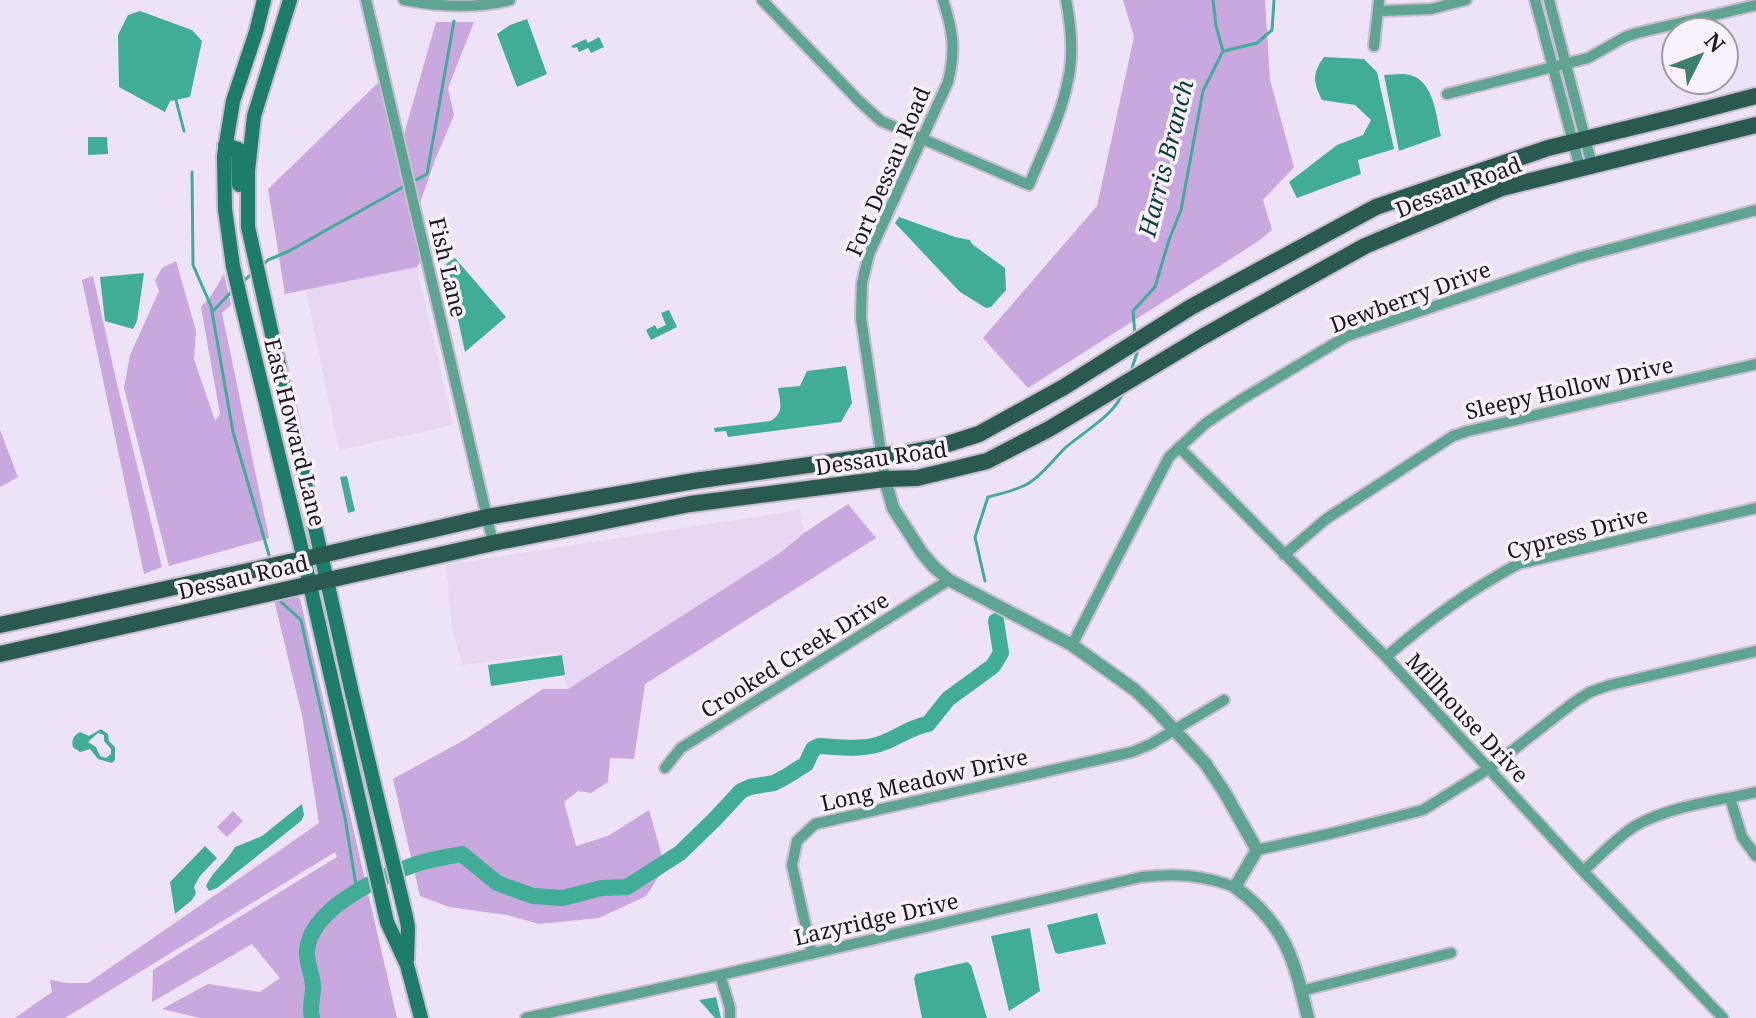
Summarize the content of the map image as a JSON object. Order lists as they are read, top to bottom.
{
  "streets": {
    "main road": ["Dessau Road", "East Howard Lane"],
    "street": [
      "Fort Dessau Road",
      "Fish Lane",
      "Dewberry Drive",
      "Sleepy Hollow Drive",
      "Cypress Drive",
      "Crooked Creek Drive",
      "Millhouse Drive",
      "Long Meadow Drive",
      "Lazyridge Drive"
    ]
  },
  "crossings": [
    ["Fort Dessau Road", "Dessau Road"],
    ["Dessau Road", "Fish Lane"],
    ["Dessau Road", "East Howard Lane"],
    ["Dewberry Drive", "Millhouse Drive"],
    ["Sleepy Hollow Drive", "Millhouse Drive"],
    ["Cypress Drive", "Millhouse Drive"],
    ["Long Meadow Drive", "Lazyridge Drive"]
  ],
  "water": ["Harris Branch"],
  "north": "top right"
}
